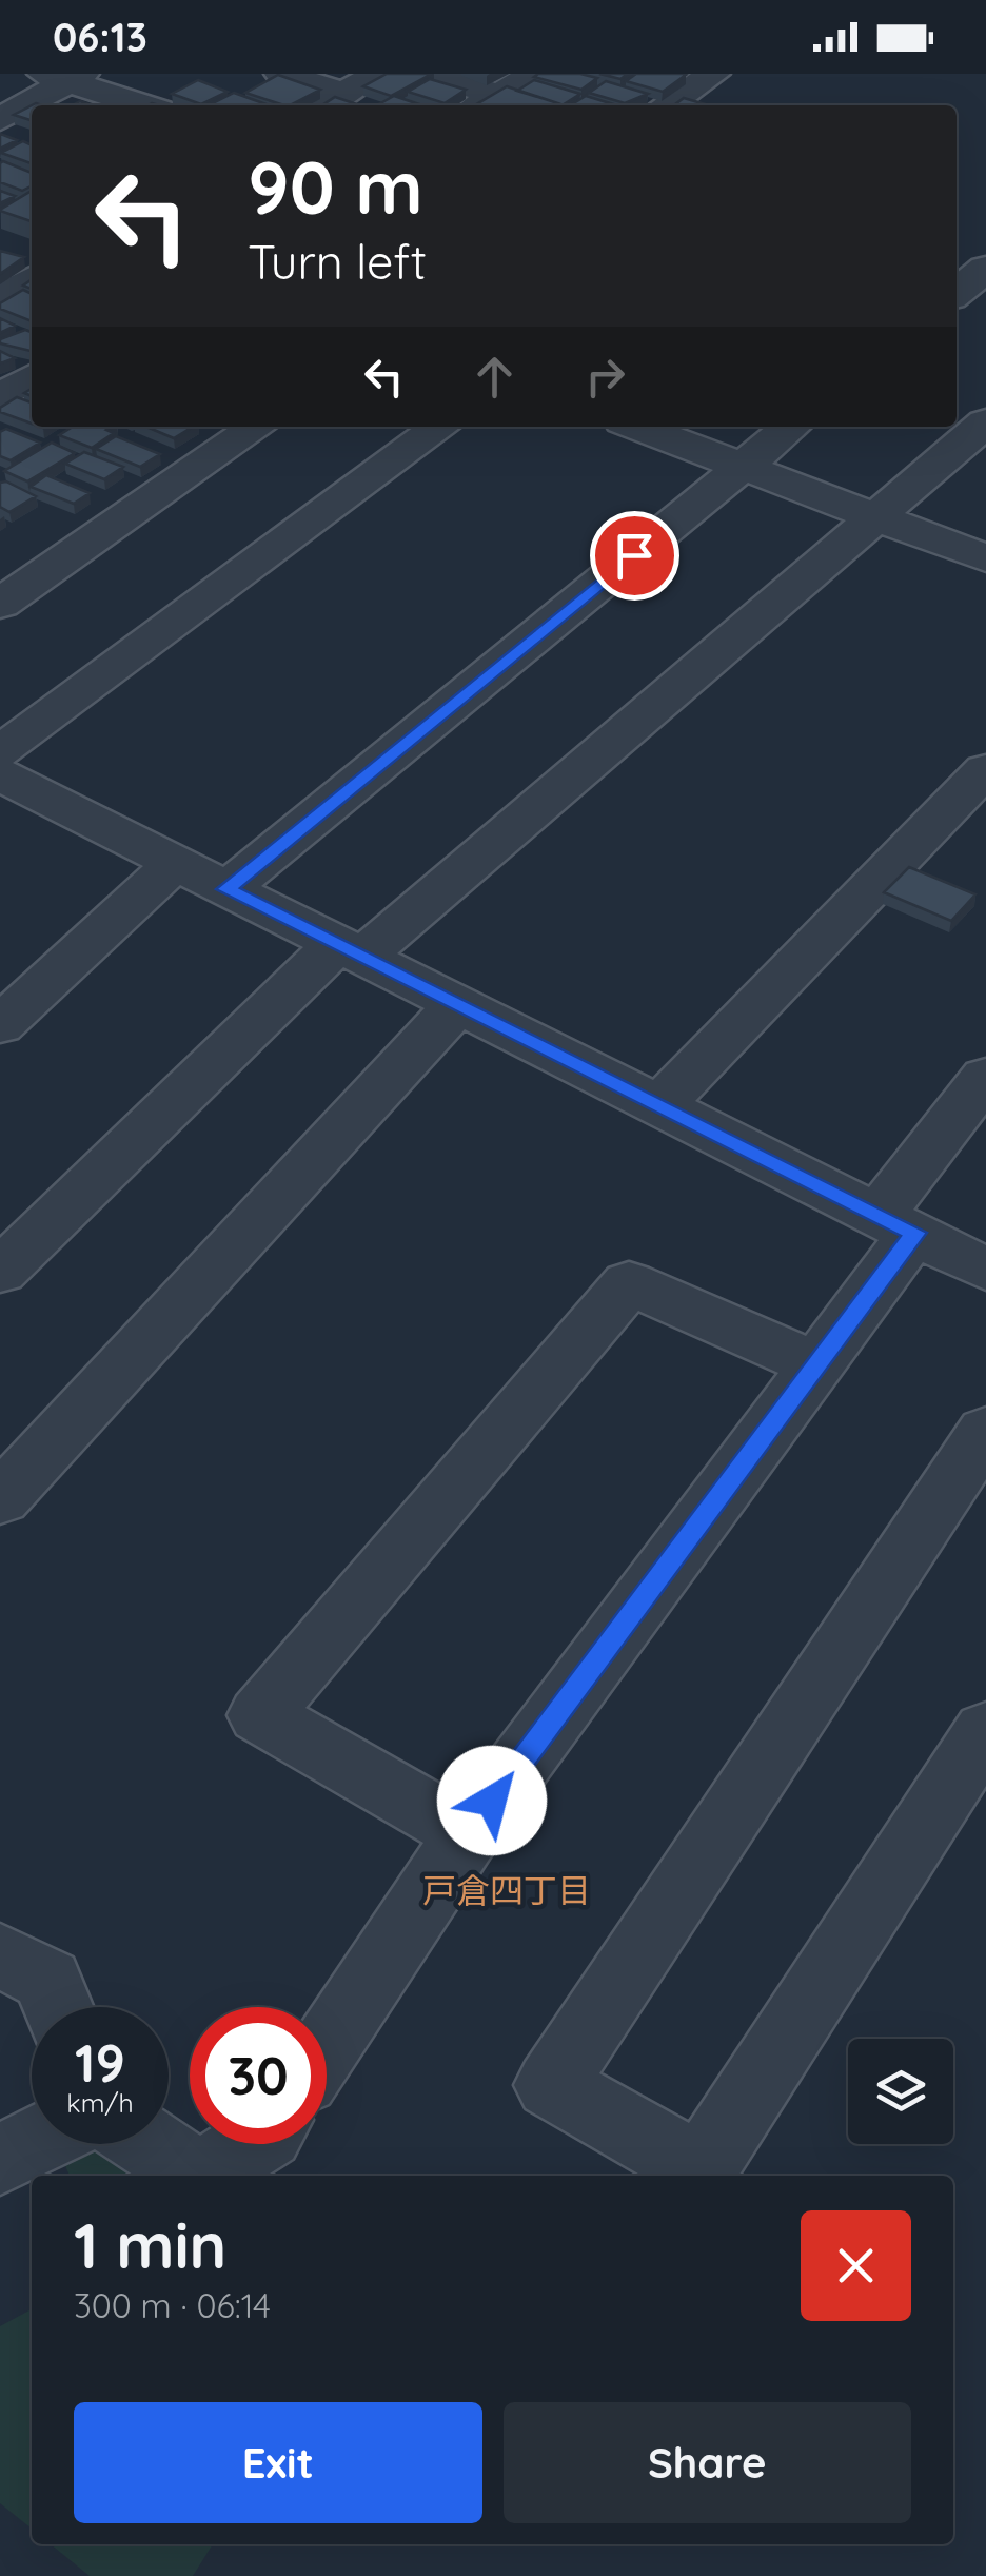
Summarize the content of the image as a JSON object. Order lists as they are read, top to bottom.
{
  "districts": ["戸倉四丁目"],
  "page": {
    "status": "06:13",
    "turn": ["90 m", "Turn left"],
    "speed": "19 km/h",
    "limit": "30",
    "heading": ["1 min", "300 m · 06:14"],
    "buttons": ["Exit", "Share"]
  }
}
